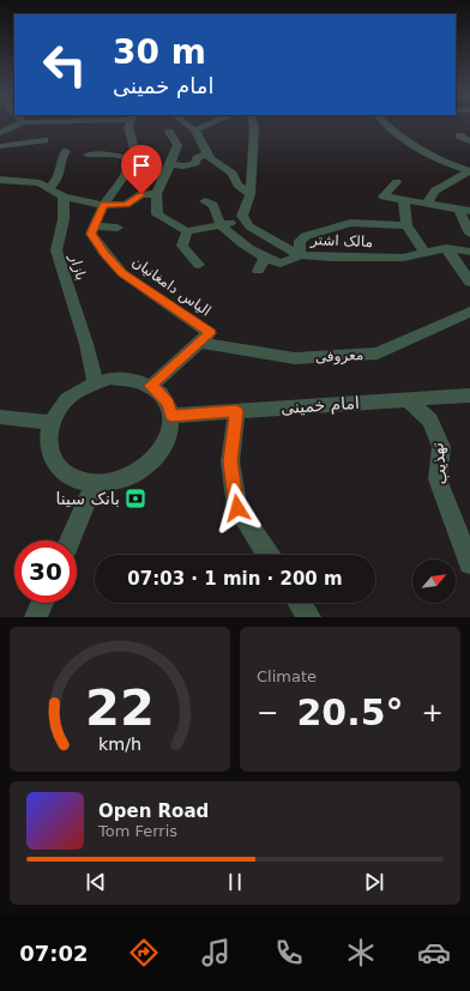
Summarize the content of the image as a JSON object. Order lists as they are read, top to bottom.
{
  "streets": {
    "street": [
      "مالک اشتر",
      "بازار",
      "الیاس دامغانیان",
      "معروفی",
      "امام خمینی",
      "تهذیب"
    ]
  },
  "crossings": [
    ["بازار", "امام خمینی"],
    ["الیاس دامغانیان", "معروفی"],
    ["امام خمینی", "تهذیب"]
  ],
  "places": {
    "bank": ["بانک سینا"]
  },
  "north": "top right",
  "page": {
    "turn": ["30 m", "امام خمینی"],
    "limit": "30",
    "trip": "07:03 · 1 min · 200 m",
    "tile": "Climate",
    "heat": ["−", "20.5°", "+"],
    "song": ["Open Road", "Tom Ferris"],
    "tabs": "07:02",
    "gauge": ["22", "km/h"]
  }
}
